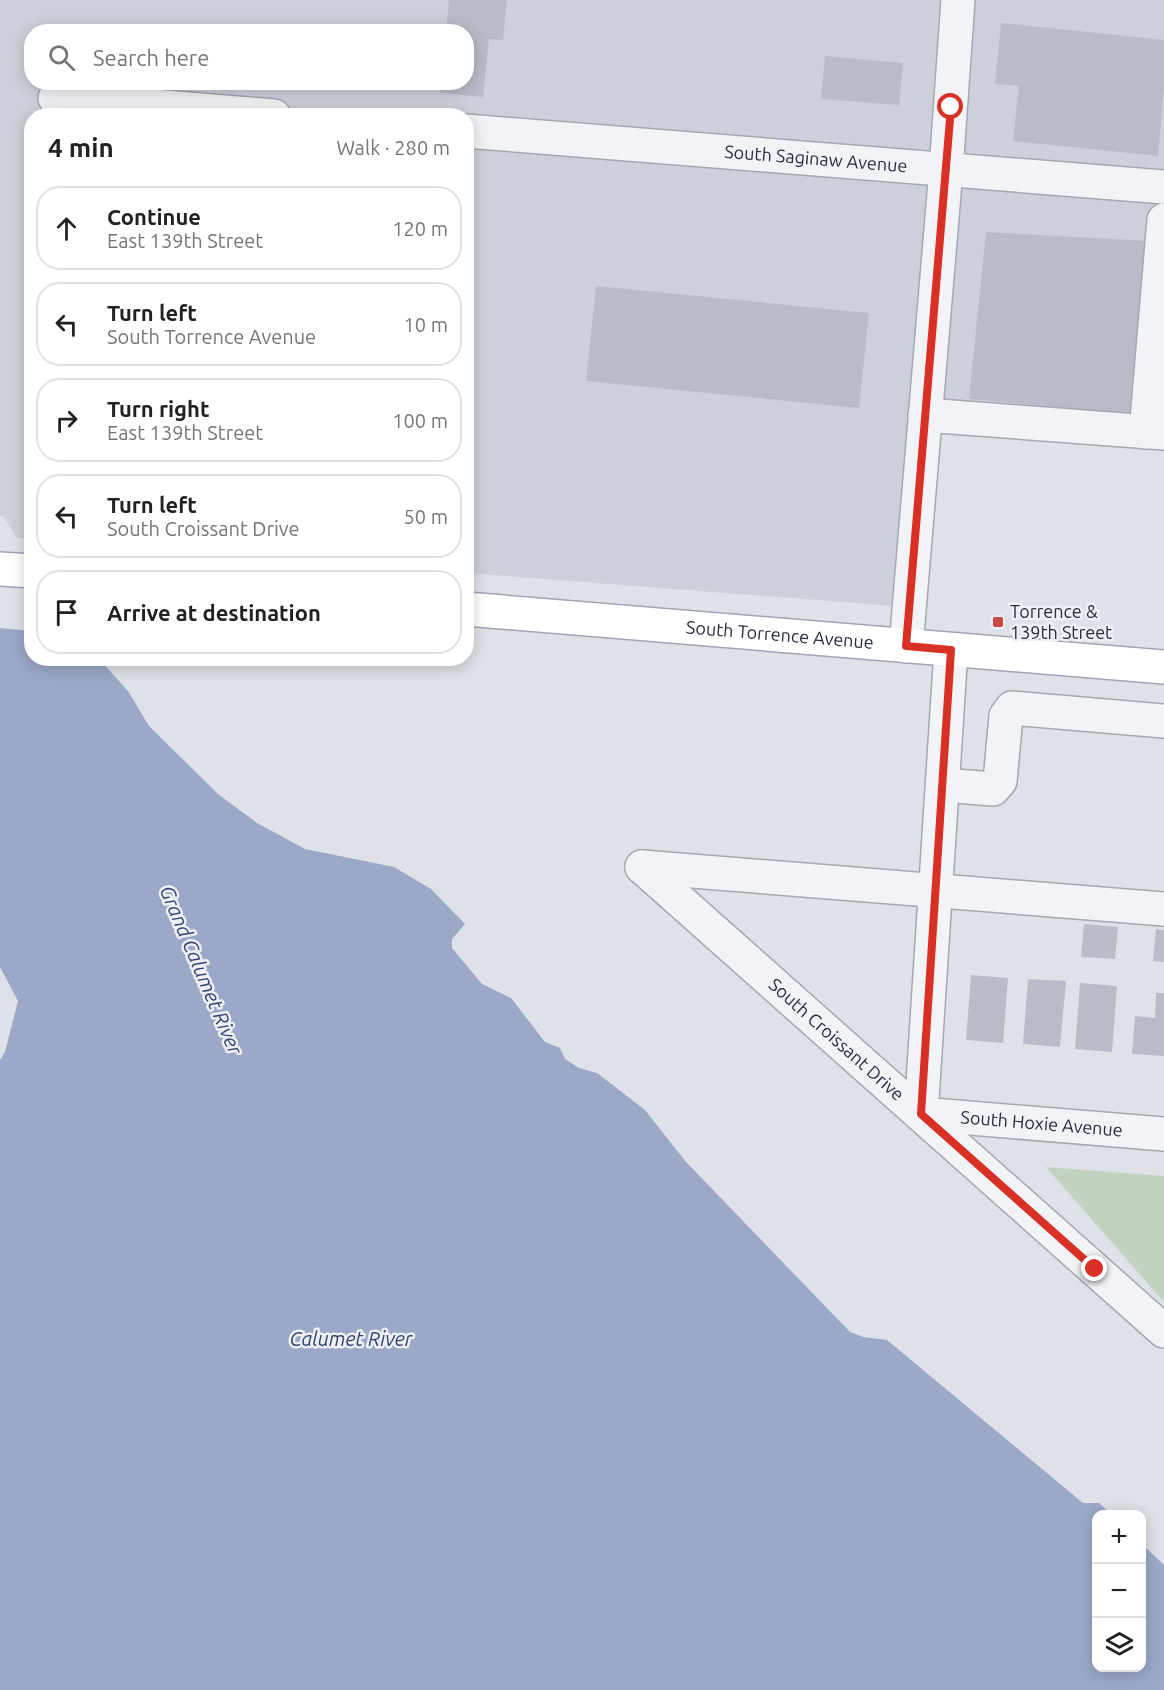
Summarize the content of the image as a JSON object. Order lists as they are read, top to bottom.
{
  "streets": {
    "main road": ["South Torrence Avenue"],
    "street": ["South Saginaw Avenue", "South Croissant Drive", "South Hoxie Avenue"]
  },
  "crossings": [
    ["South Croissant Drive", "South Hoxie Avenue"]
  ],
  "water": ["Grand Calumet River", "Calumet River"],
  "places": {
    "transit": ["Torrence & 139th Street"]
  },
  "page": {
    "search": "Search here",
    "heading": ["4 min", "Walk · 280 m"],
    "list": [
      ["Continue", "East 139th Street", "120 m"],
      ["Turn left", "South Torrence Avenue", "10 m"],
      ["Turn right", "East 139th Street", "100 m"],
      ["Turn left", "South Croissant Drive", "50 m"],
      "Arrive at destination"
    ],
    "map_buttons": ["+", "−"]
  }
}
